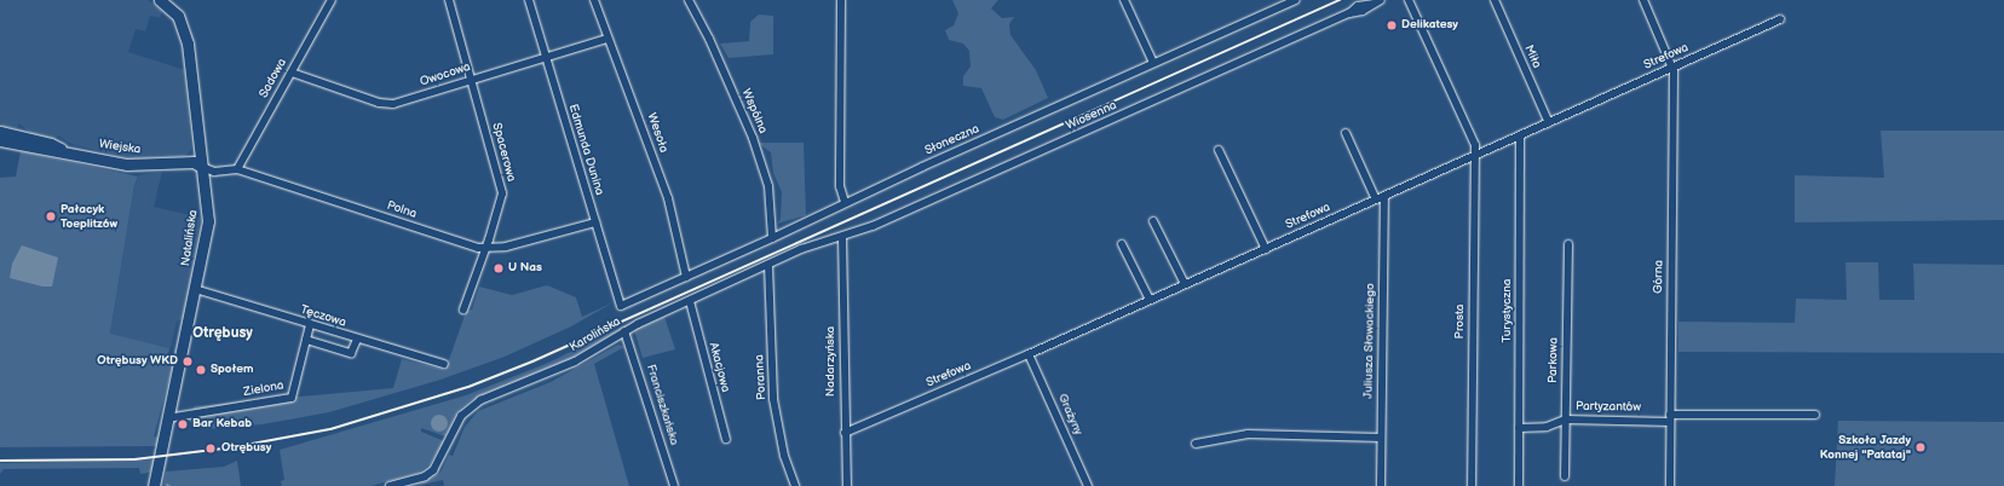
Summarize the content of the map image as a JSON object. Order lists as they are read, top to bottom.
{
  "streets": {
    "main road": ["Wiejska", "Natalińska"],
    "street": [
      "Miła",
      "Strefowa",
      "Owocowa",
      "Sadowa",
      "Wspólna",
      "Wiosenna",
      "Wesoła",
      "Słoneczna",
      "Edmunda Dunina",
      "Spacerowa",
      "Polna",
      "Górna",
      "Turystyczna",
      "Tęczowa",
      "Prosta",
      "Karolińska",
      "Juliusza Słowackiego",
      "Parkowa",
      "Nadarzyńska",
      "Akacjowa",
      "Poranna",
      "Zielona",
      "Franciszkańska",
      "Partyzantów",
      "Grażyny"
    ]
  },
  "crossings": [
    ["Miła", "Strefowa"],
    ["Strefowa", "Górna"],
    ["Strefowa", "Turystyczna"],
    ["Strefowa", "Prosta"],
    ["Strefowa", "Juliusza Słowackiego"],
    ["Strefowa", "Nadarzyńska"],
    ["Strefowa", "Grażyny"],
    ["Owocowa", "Sadowa"],
    ["Owocowa", "Wesoła"],
    ["Owocowa", "Edmunda Dunina"],
    ["Owocowa", "Spacerowa"],
    ["Sadowa", "Polna"],
    ["Wspólna", "Słoneczna"],
    ["Wiosenna", "Karolińska"],
    ["Wiosenna", "Nadarzyńska"],
    ["Wesoła", "Słoneczna"],
    ["Słoneczna", "Edmunda Dunina"],
    ["Wiejska", "Polna"],
    ["Wiejska", "Natalińska"],
    ["Edmunda Dunina", "Polna"],
    ["Spacerowa", "Polna"],
    ["Polna", "Natalińska"],
    ["Natalińska", "Tęczowa"],
    ["Natalińska", "Zielona"],
    ["Górna", "Partyzantów"],
    ["Turystyczna", "Partyzantów"],
    ["Tęczowa", "Zielona"],
    ["Karolińska", "Nadarzyńska"],
    ["Karolińska", "Akacjowa"],
    ["Karolińska", "Poranna"],
    ["Karolińska", "Franciszkańska"],
    ["Parkowa", "Partyzantów"]
  ],
  "districts": ["Otrębusy"],
  "places": [
    "Delikatesy",
    "Pałacyk Toeplitzów",
    "U Nas",
    "Otrębusy WKD",
    "Społem",
    "Bar Kebab",
    "Szkoła Jazdy Konnej \"Patataj\"",
    "Otrębusy"
  ]
}
